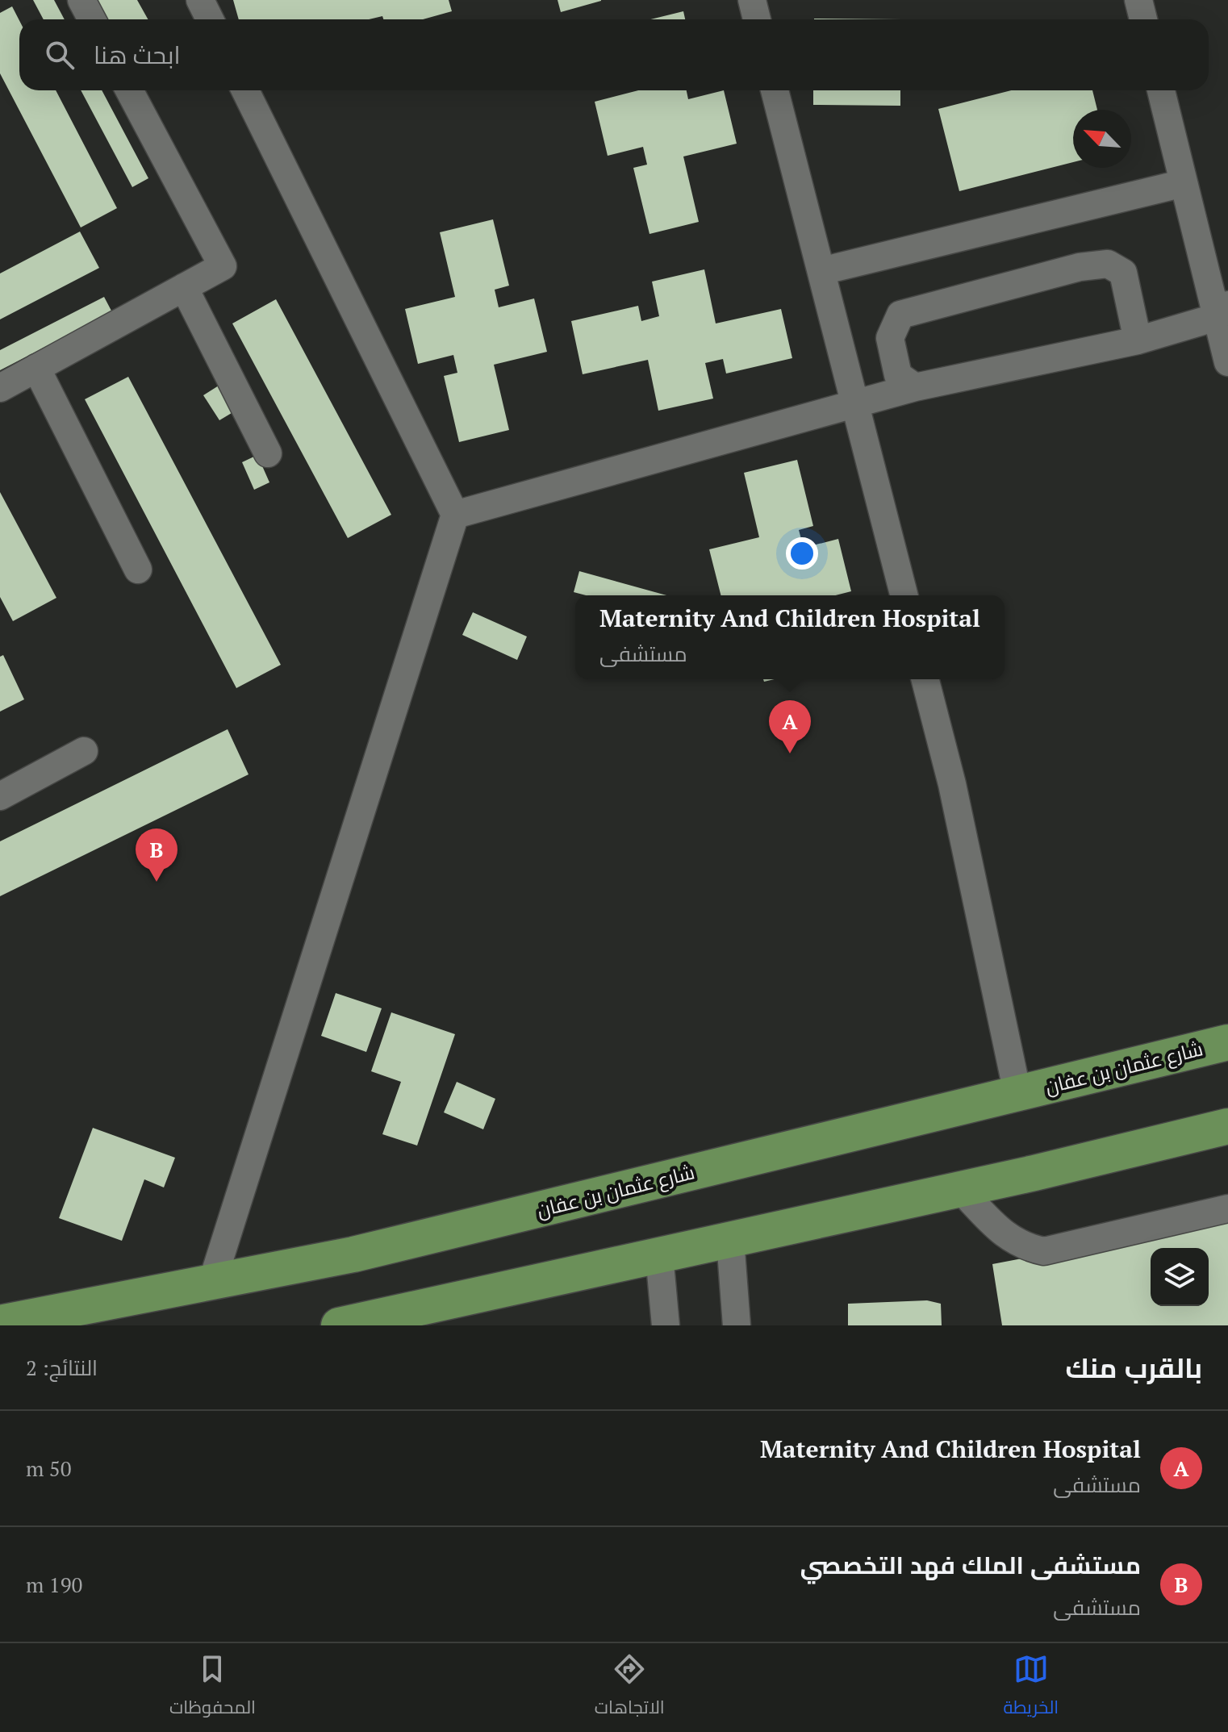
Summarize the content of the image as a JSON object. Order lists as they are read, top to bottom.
{
  "streets": {
    "main road": ["شارع عثمان بن عفان"]
  },
  "north": "top left",
  "page": {
    "search": "ابحث هنا",
    "popup": ["Maternity And Children Hospital", "مستشفى"],
    "pins": ["A", "B"],
    "heading": ["بالقرب منك", "النتائج: 2"],
    "list": [
      {
        "mark": "A",
        "name": "Maternity And Children Hospital",
        "note": "مستشفى",
        "value": "50 m"
      },
      {
        "mark": "B",
        "name": "مستشفى الملك فهد التخصصي",
        "note": "مستشفى",
        "value": "190 m"
      }
    ],
    "nav": ["الخريطة", "الاتجاهات", "المحفوظات"]
  }
}
